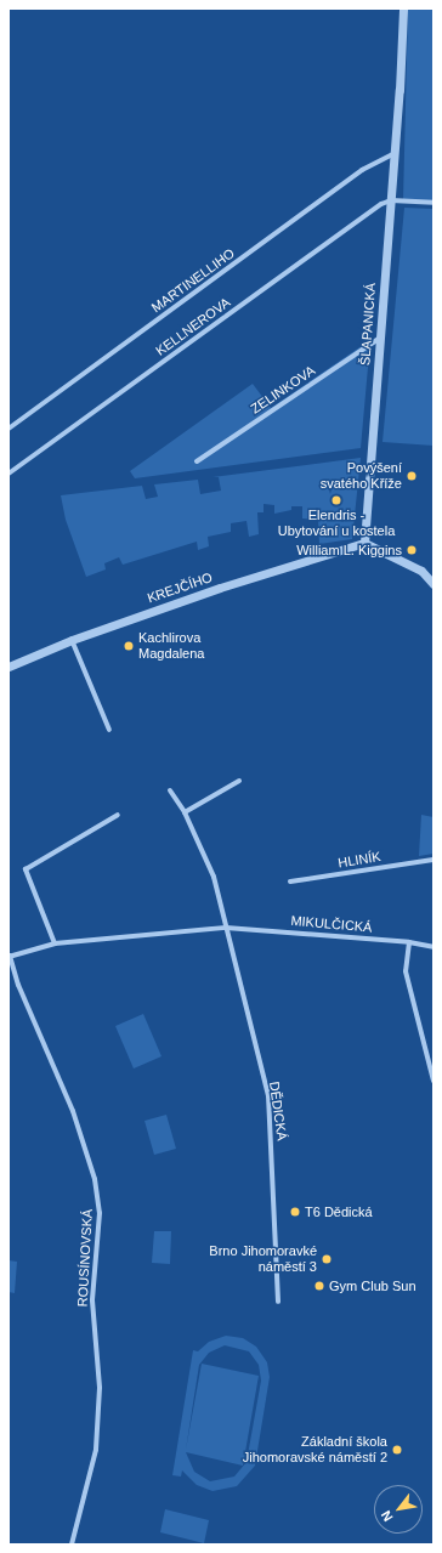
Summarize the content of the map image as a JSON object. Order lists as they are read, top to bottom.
{
  "streets": {
    "street": [
      "MARTINELLIHO",
      "ŠLAPANICKÁ",
      "KELLNEROVA",
      "ZELINKOVA",
      "KREJČÍHO",
      "HLINÍK",
      "MIKULČICKÁ",
      "DĚDICKÁ",
      "ROUSÍNOVSKÁ"
    ]
  },
  "crossings": [
    ["MARTINELLIHO", "ŠLAPANICKÁ"],
    ["ŠLAPANICKÁ", "KELLNEROVA"],
    ["ŠLAPANICKÁ", "ZELINKOVA"],
    ["ŠLAPANICKÁ", "KREJČÍHO"],
    ["MIKULČICKÁ", "DĚDICKÁ"],
    ["MIKULČICKÁ", "ROUSÍNOVSKÁ"]
  ],
  "places": [
    "Povýšení svatého Kříže",
    "Elendris - Ubytování u kostela",
    "William L. Kiggins",
    "Kachlirova Magdalena",
    "T6 Dědická",
    "Brno Jihomoravké náměstí 3",
    "Gym Club Sun",
    "Základní škola Jihomoravské náměstí 2"
  ],
  "north": "bottom left"
}
